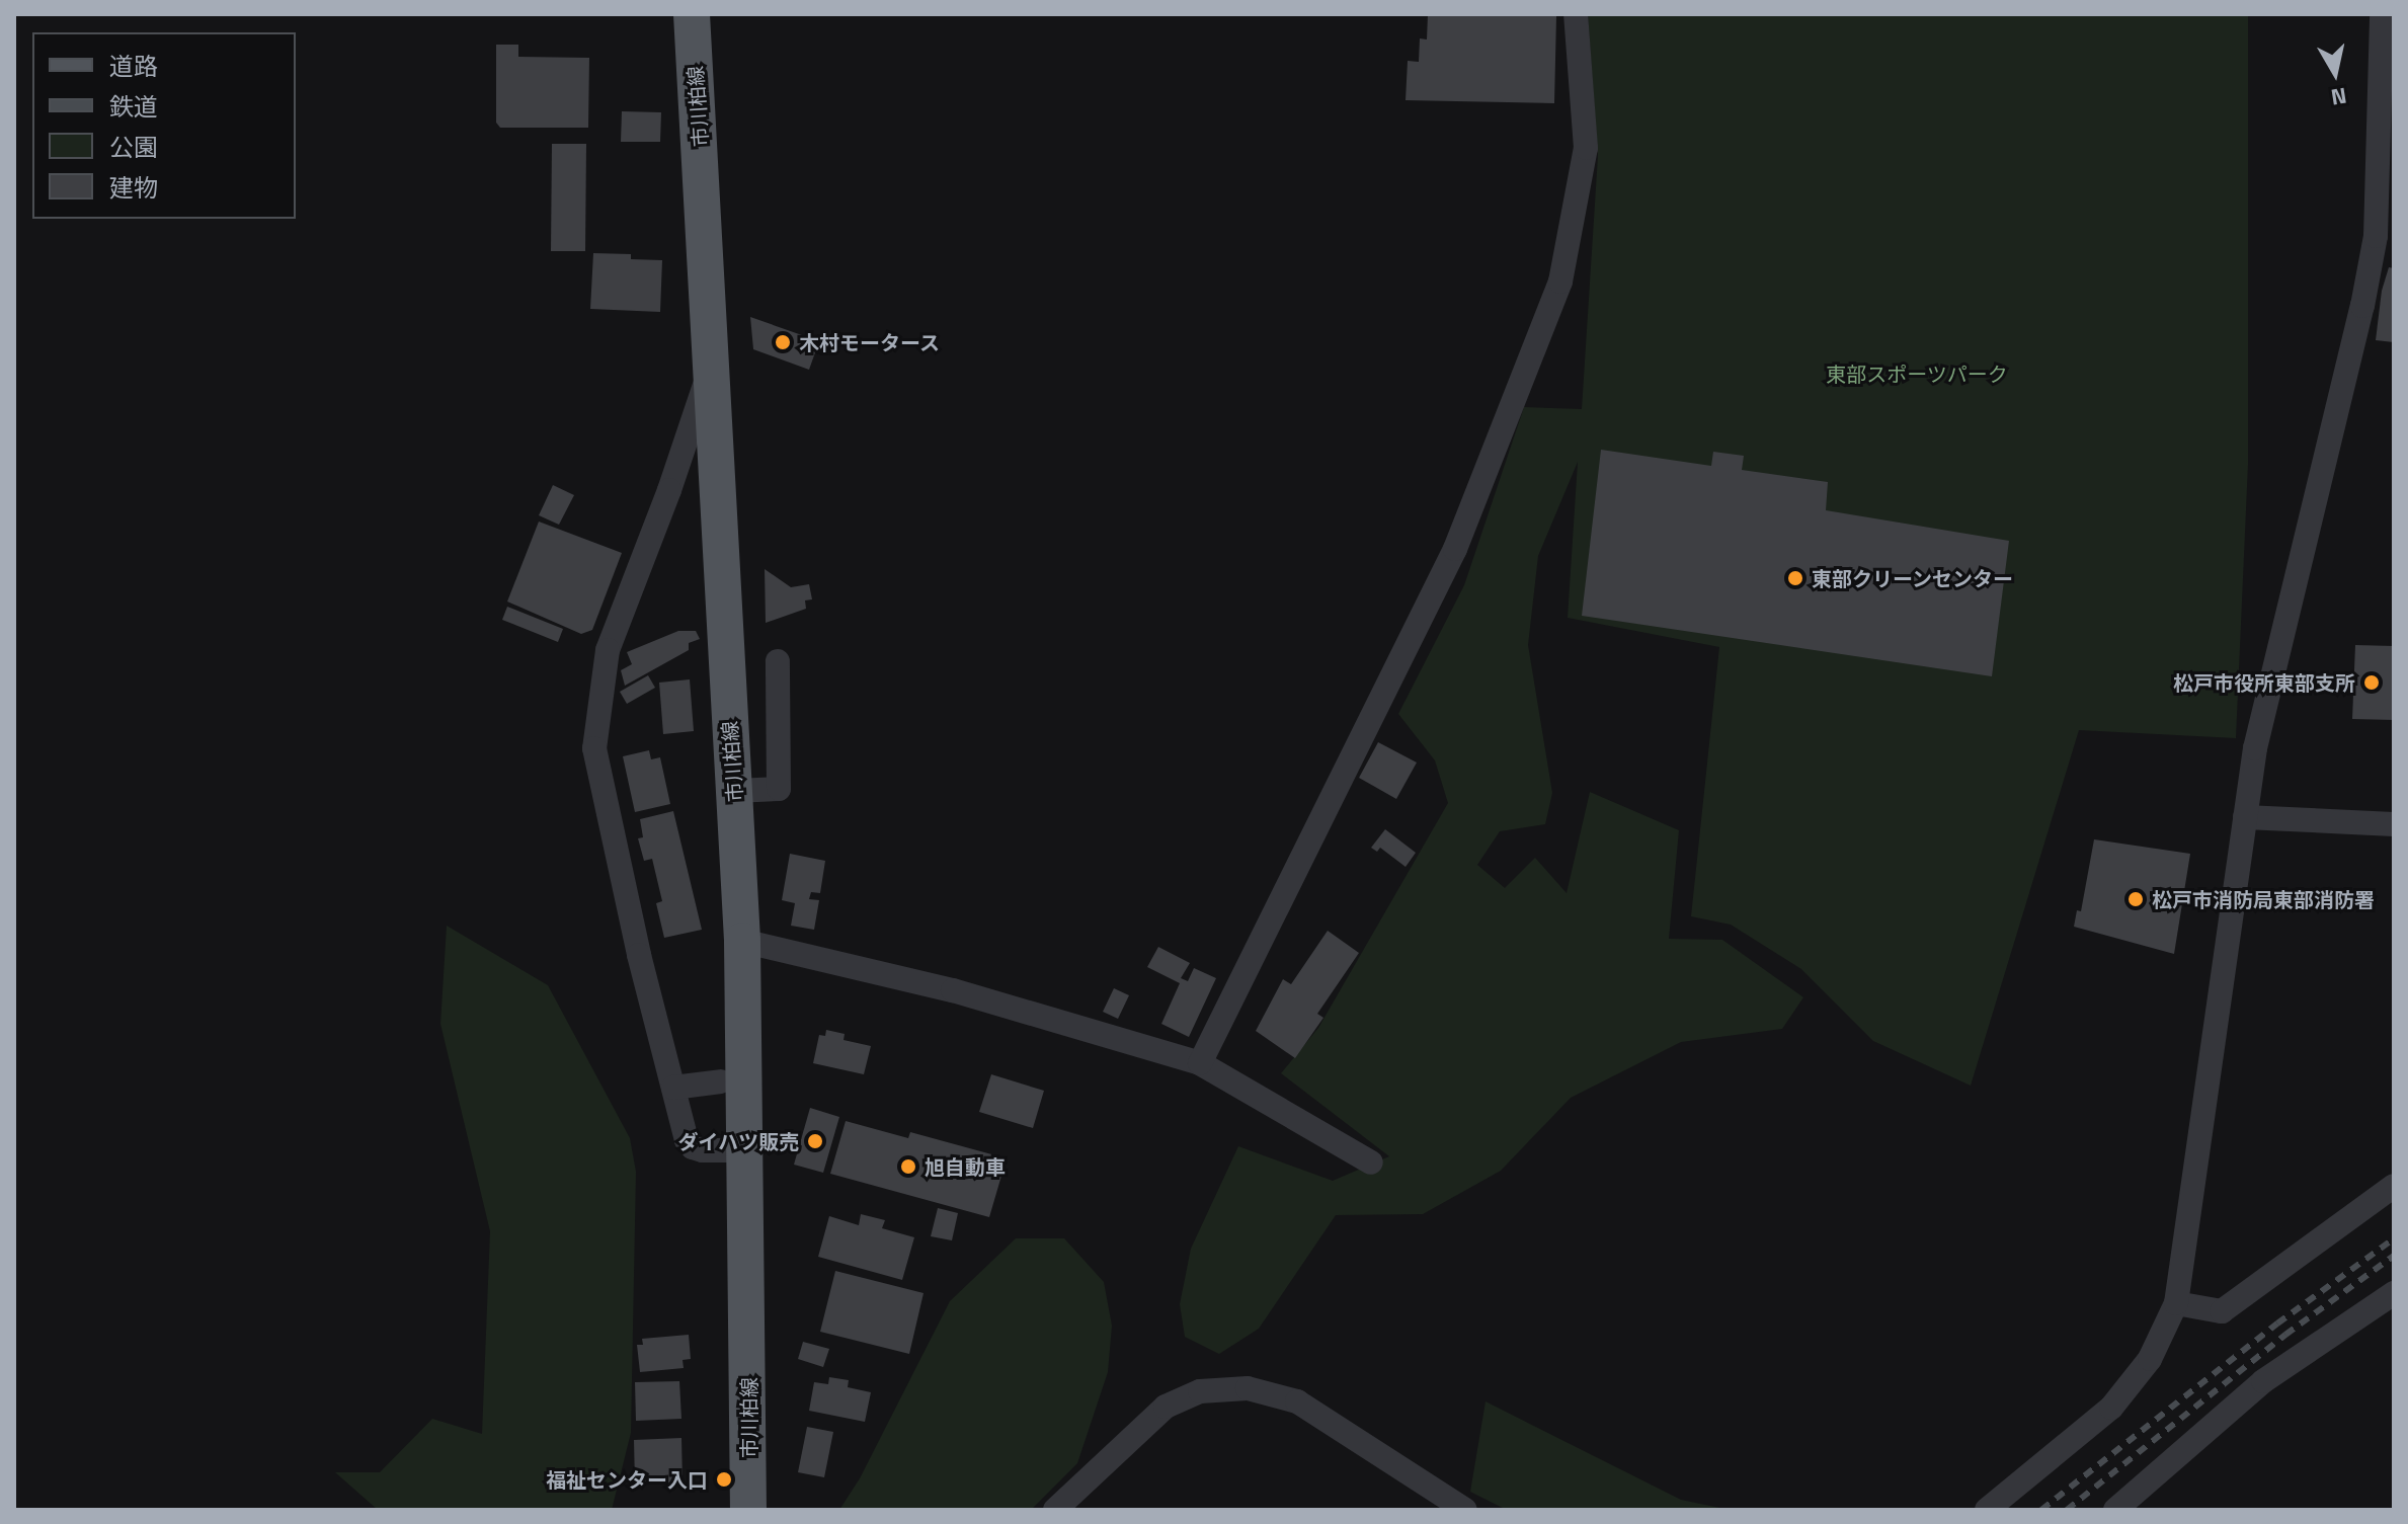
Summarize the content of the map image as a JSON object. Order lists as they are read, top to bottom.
{
  "streets": {
    "main road": ["市川柏線"]
  },
  "parks": ["東部スポーツパーク"],
  "places": [
    "木村モータース",
    "東部クリーンセンター",
    "松戸市役所東部支所",
    "松戸市消防局東部消防署",
    "ダイハツ販売",
    "旭自動車",
    "福祉センター入口"
  ],
  "legend": [
    "道路",
    "鉄道",
    "公園",
    "建物"
  ],
  "north": "bottom"
}
